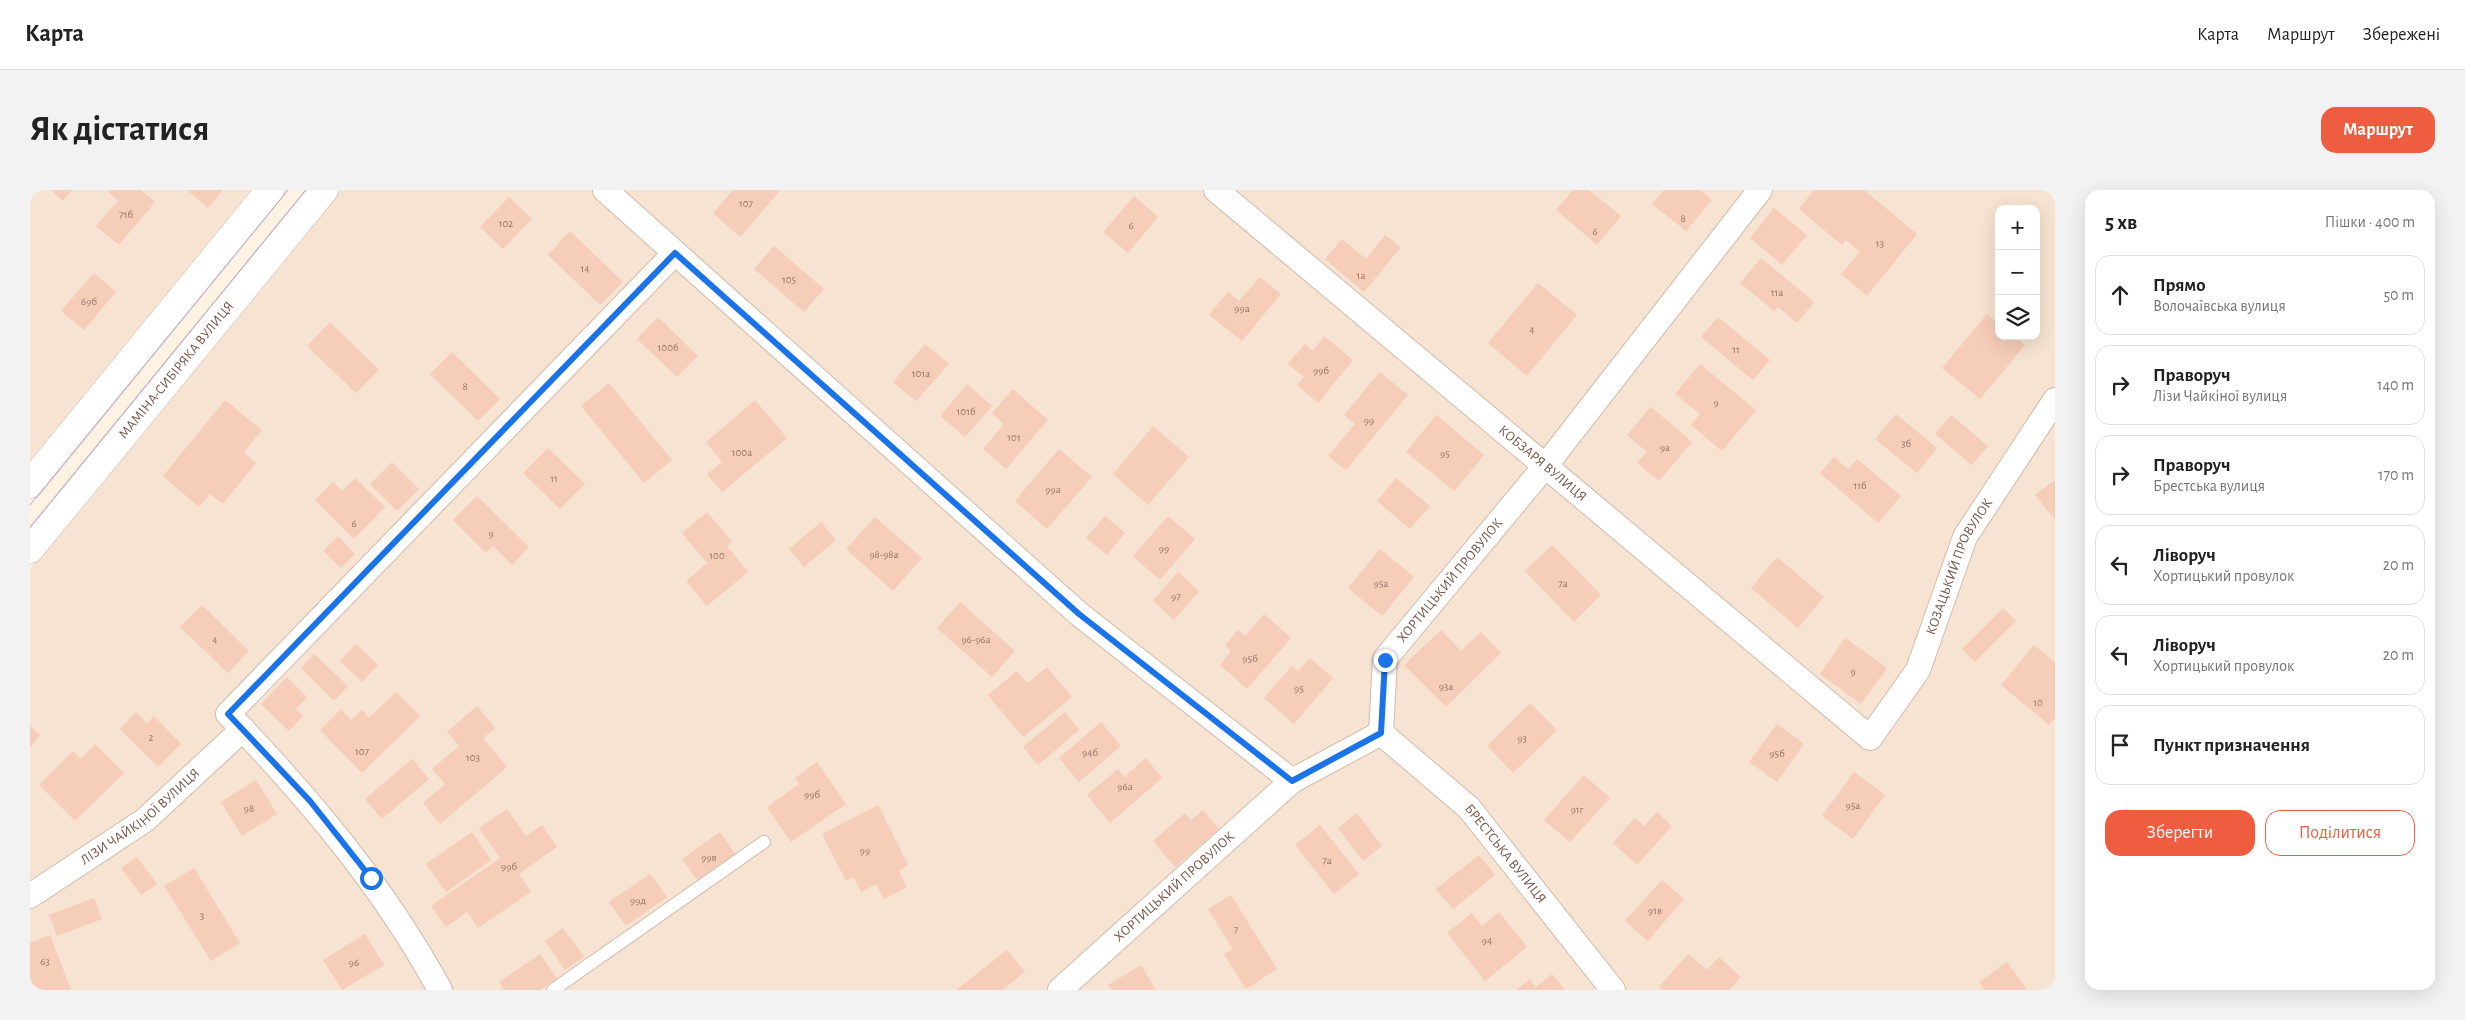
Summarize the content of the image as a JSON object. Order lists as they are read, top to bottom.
{
  "streets": {
    "main road": ["МАМІНА-СИБІРЯКА ВУЛИЦЯ"],
    "street": [
      "КОБЗАРЯ ВУЛИЦЯ",
      "КОЗАЦЬКИЙ ПРОВУЛОК",
      "ХОРТИЦЬКИЙ ПРОВУЛОК",
      "ЛІЗИ ЧАЙКІНОЇ ВУЛИЦЯ",
      "БРЕСТСЬКА ВУЛИЦЯ"
    ]
  },
  "crossings": [
    ["КОБЗАРЯ ВУЛИЦЯ", "КОЗАЦЬКИЙ ПРОВУЛОК"],
    ["КОБЗАРЯ ВУЛИЦЯ", "ХОРТИЦЬКИЙ ПРОВУЛОК"],
    ["ХОРТИЦЬКИЙ ПРОВУЛОК", "БРЕСТСЬКА ВУЛИЦЯ"]
  ],
  "house_numbers": [
    "107",
    "71б",
    "8",
    "102",
    "6",
    "6",
    "13",
    "14",
    "1а",
    "105",
    "11а",
    "69б",
    "99а",
    "4",
    "100б",
    "11",
    "99б",
    "101а",
    "8",
    "9",
    "101б",
    "99",
    "101",
    "3б",
    "9а",
    "100а",
    "95",
    "11",
    "11б",
    "99а",
    "6",
    "9",
    "99",
    "98-98а",
    "100",
    "95а",
    "7а",
    "97",
    "4",
    "96-96а",
    "95б",
    "9",
    "93а",
    "95",
    "10",
    "2",
    "93",
    "107",
    "94б",
    "95б",
    "103",
    "96а",
    "99б",
    "95а",
    "98",
    "91г",
    "99",
    "99в",
    "7а",
    "99б",
    "99д",
    "91в",
    "3",
    "7",
    "94",
    "63",
    "96"
  ],
  "page": {
    "header": "Карта",
    "nav": ["Карта", "Маршрут", "Збережені"],
    "buttons": [
      "Маршрут",
      ["Зберегти", "Поділитися"]
    ],
    "title": "Як дістатися",
    "heading": ["5 хв", "Пішки · 400 m"],
    "map_buttons": ["+", "−"],
    "list": [
      ["Прямо", "Волочаївська вулиця", "50 m"],
      ["Праворуч", "Лізи Чайкіної вулиця", "140 m"],
      ["Праворуч", "Брестська вулиця", "170 m"],
      ["Ліворуч", "Хортицький провулок", "20 m"],
      ["Ліворуч", "Хортицький провулок", "20 m"],
      "Пункт призначення"
    ]
  }
}
